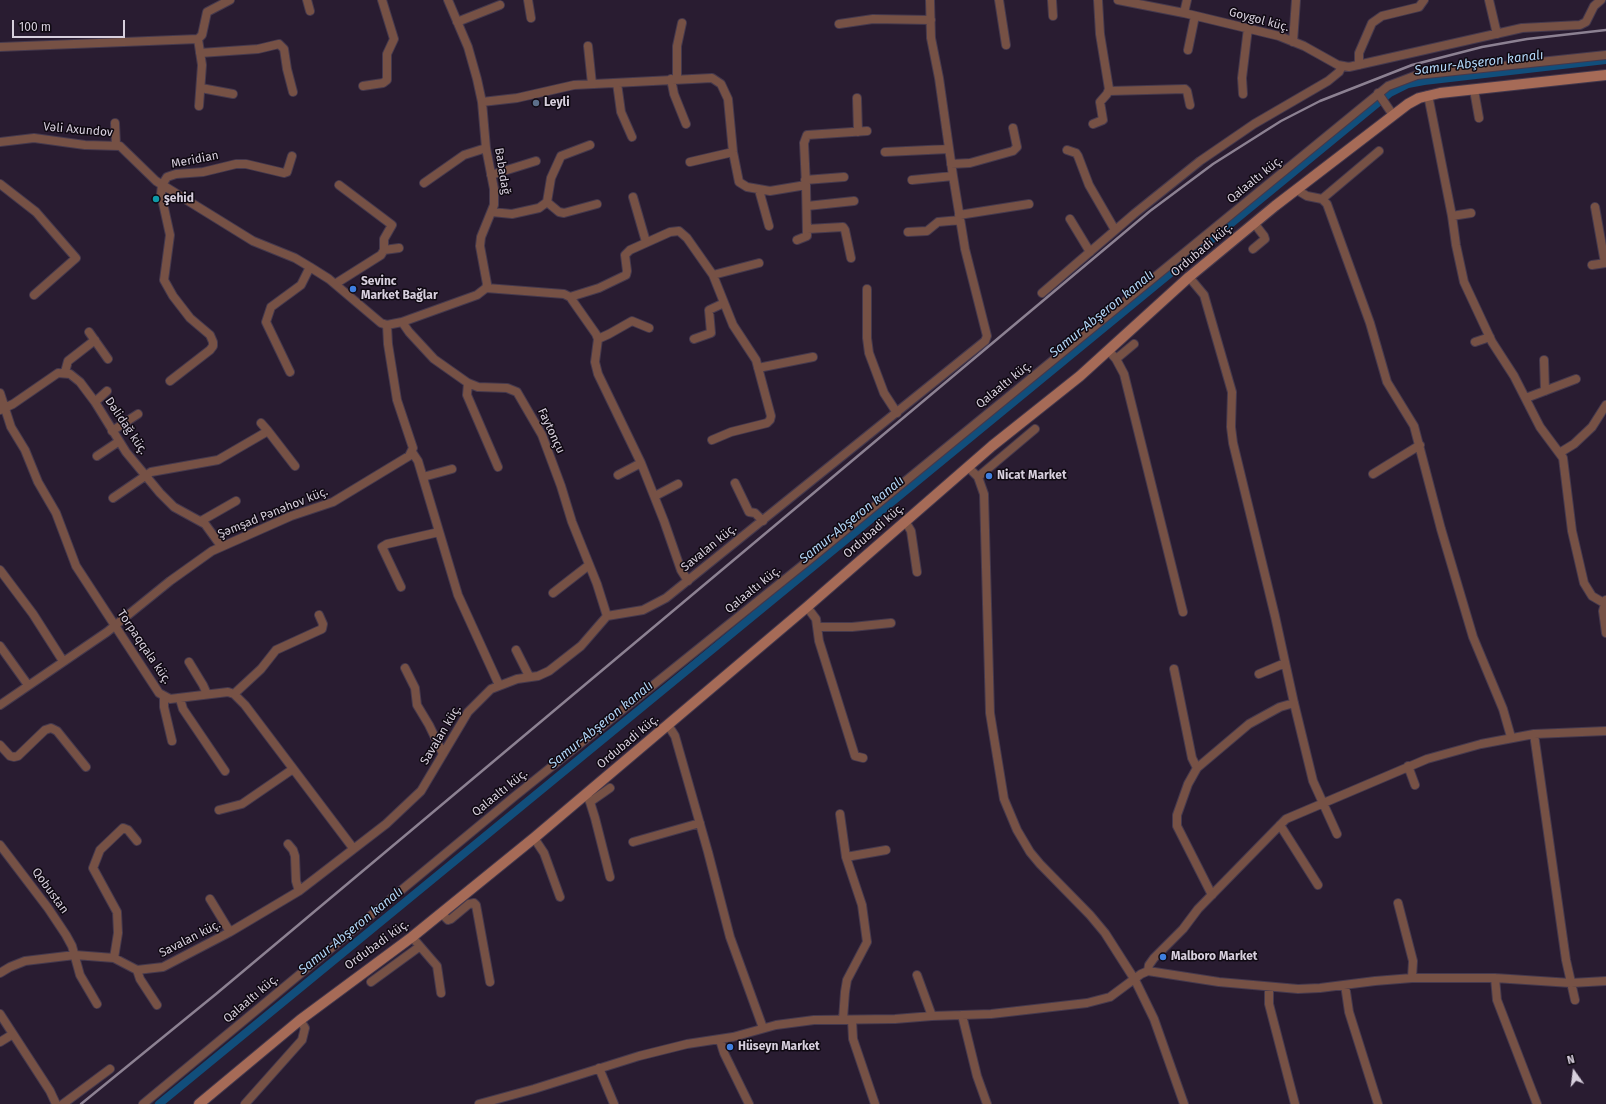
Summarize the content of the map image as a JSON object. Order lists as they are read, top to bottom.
{
  "streets": {
    "street": [
      "Goygol küç.",
      "Vəli Axundov",
      "Meridian",
      "Babadağ",
      "Qalaaltı küç.",
      "Ordubadi küç.",
      "Dəlidağ küç.",
      "Faytonçu",
      "Şəmşad Pənəhov küç.",
      "Savalan küç.",
      "Torpaqqala küç.",
      "Qobustan"
    ]
  },
  "crossings": [
    ["Vəli Axundov", "Meridian"],
    ["Dəlidağ küç.", "Şəmşad Pənəhov küç."],
    ["Faytonçu", "Savalan küç."],
    ["Şəmşad Pənəhov küç.", "Torpaqqala küç."]
  ],
  "water": ["Samur-Abşeron kanalı"],
  "places": [
    "Leyli",
    "şehid",
    "Sevinc Market Bağlar",
    "Nicat Market",
    "Malboro Market",
    "Hüseyn Market"
  ],
  "scale_bar": "100 m",
  "north": "top"
}
